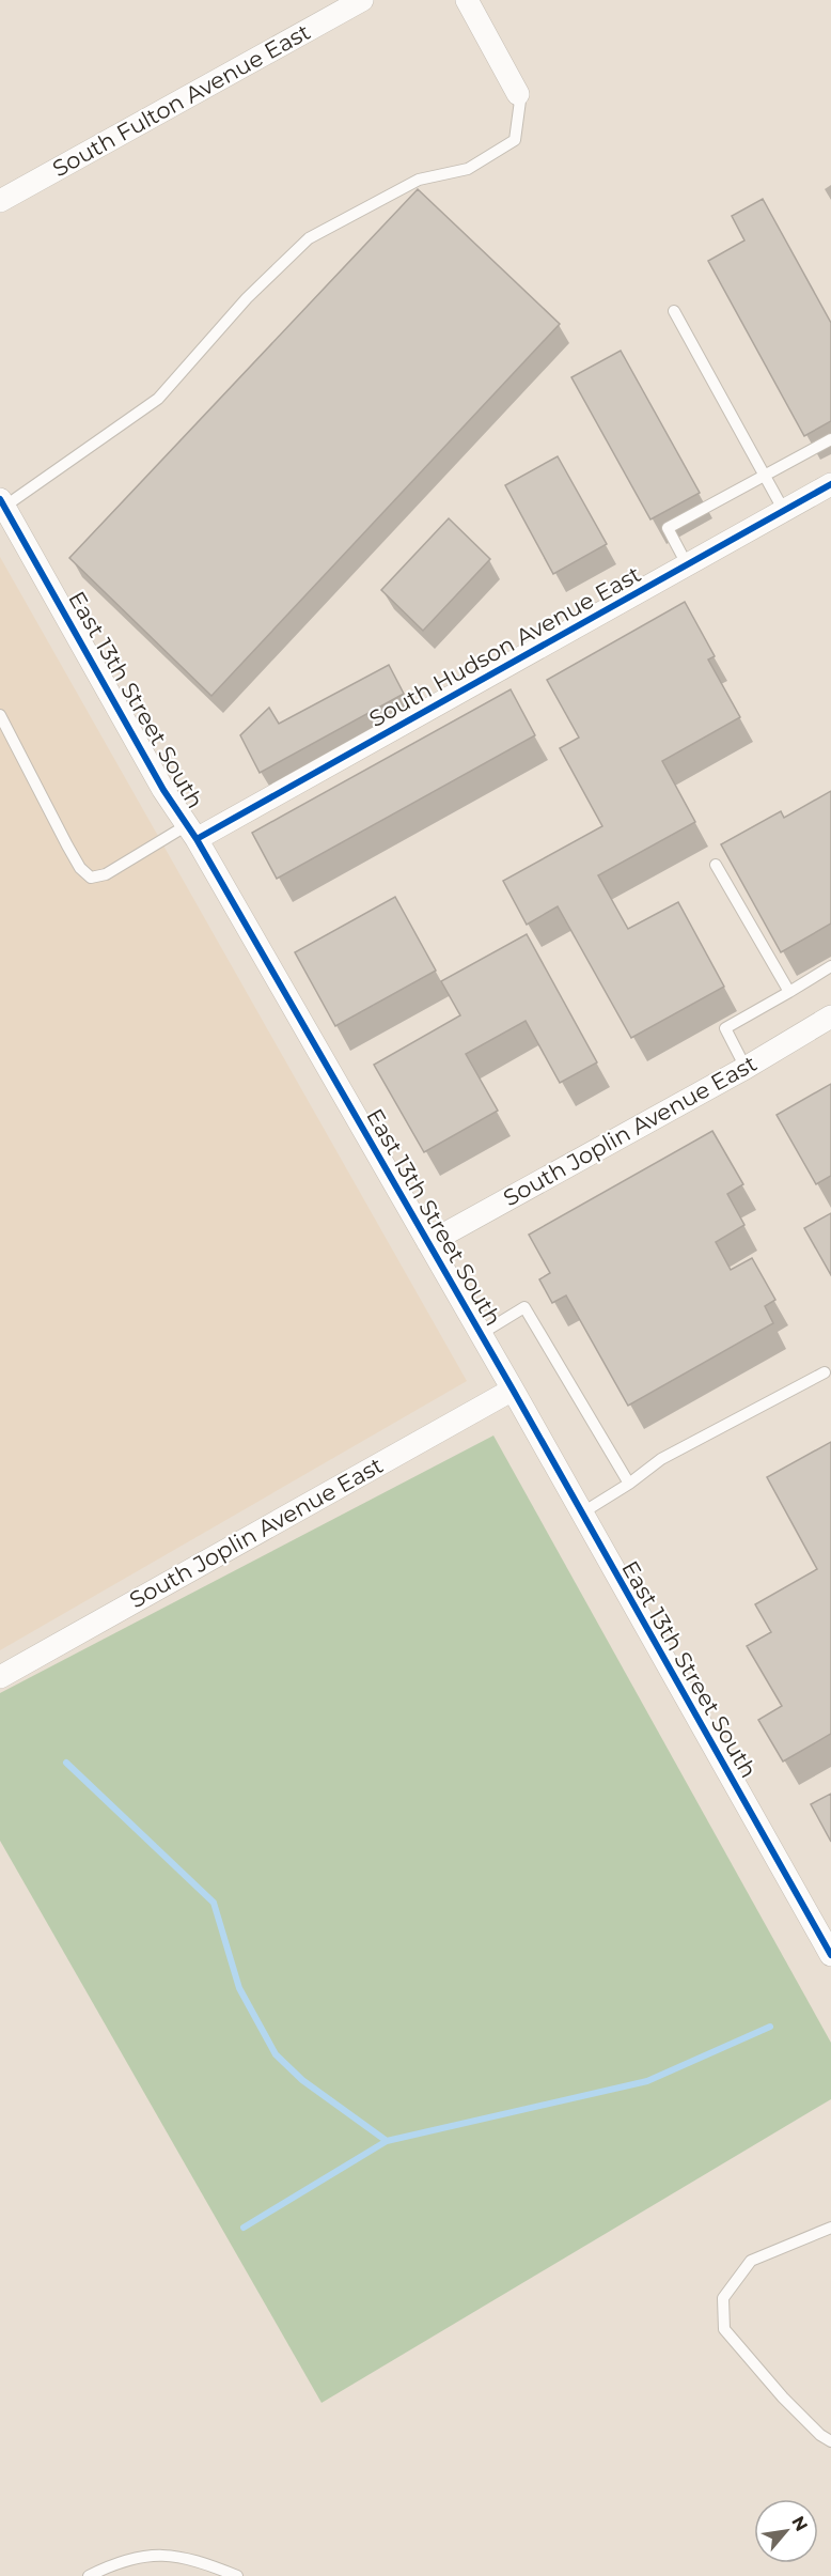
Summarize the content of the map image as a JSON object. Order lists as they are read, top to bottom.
{
  "streets": {
    "street": [
      "South Fulton Avenue East",
      "South Hudson Avenue East",
      "East 13th Street South",
      "South Joplin Avenue East"
    ]
  },
  "crossings": [
    ["South Hudson Avenue East", "East 13th Street South"],
    ["East 13th Street South", "South Joplin Avenue East"]
  ],
  "north": "top right"
}
